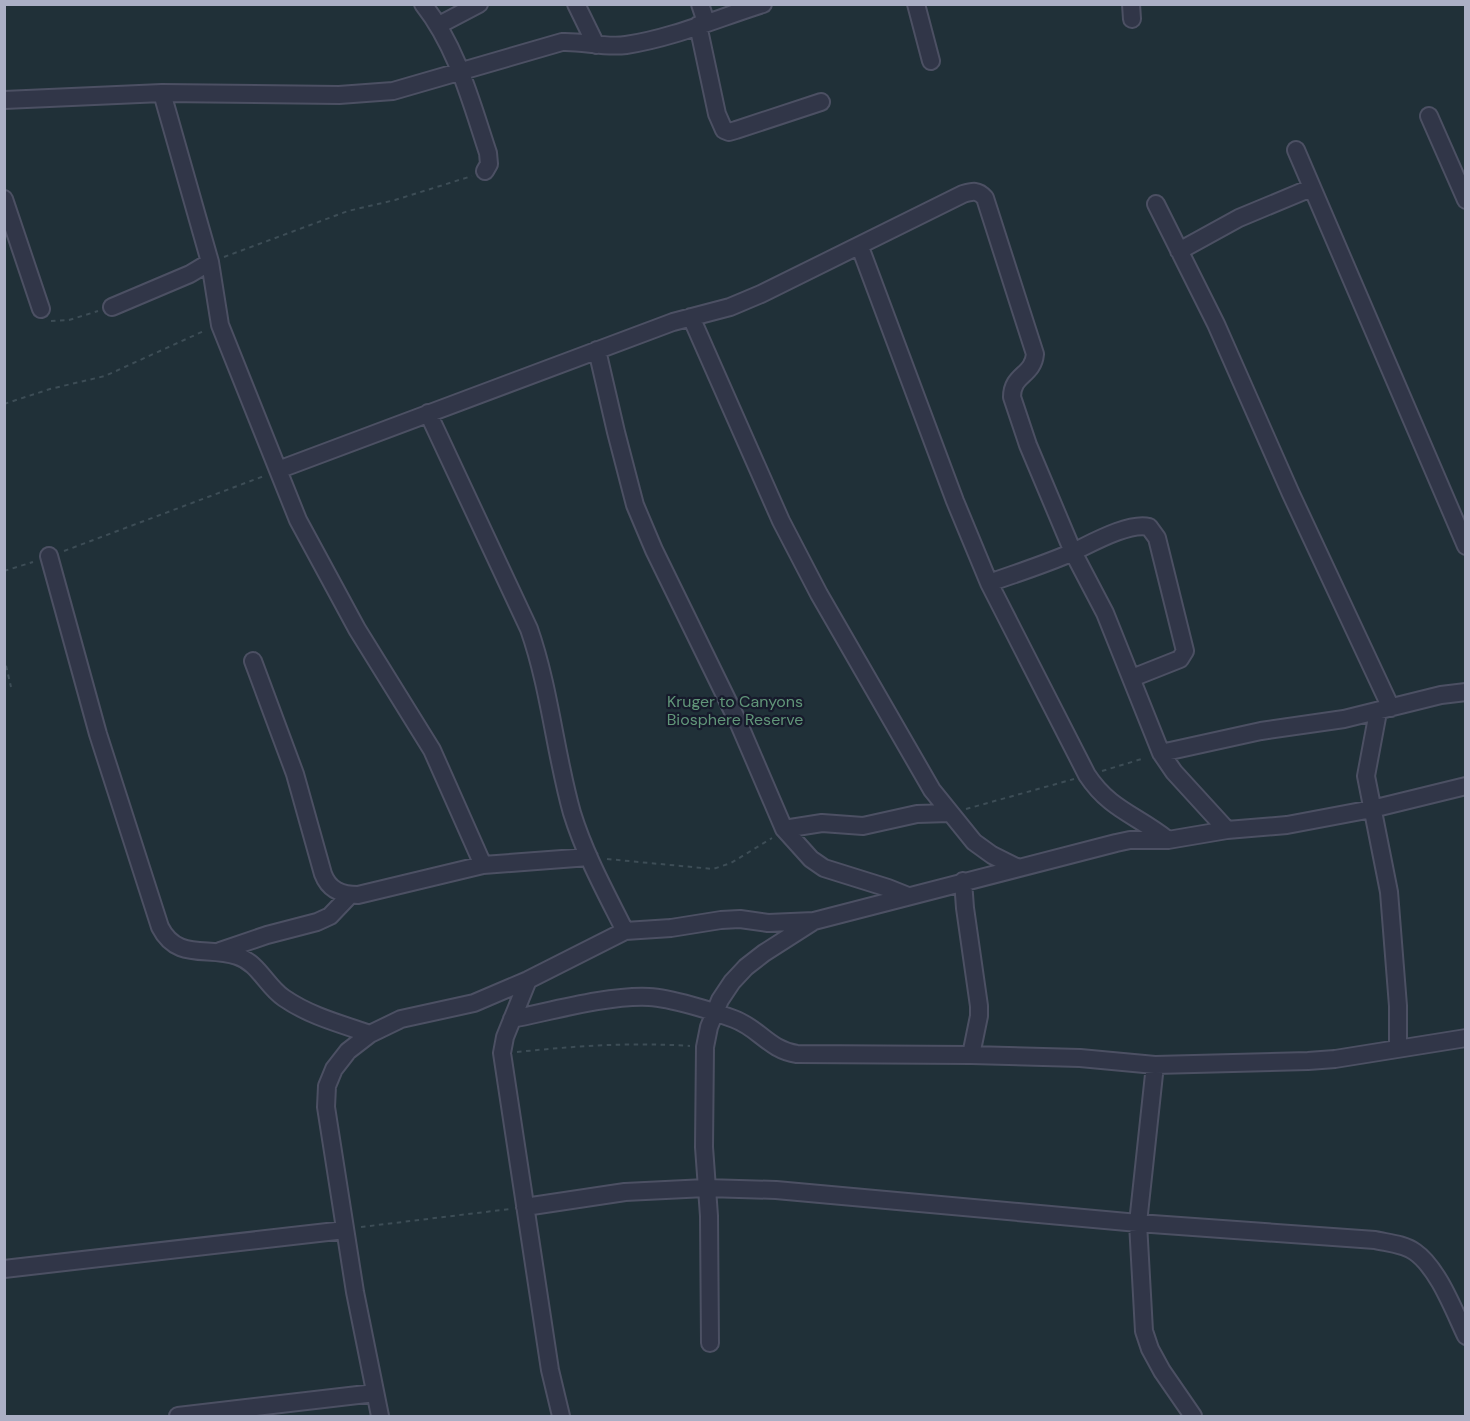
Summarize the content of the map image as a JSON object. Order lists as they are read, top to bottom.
{
  "parks": ["Kruger to Canyons Biosphere Reserve"]
}
